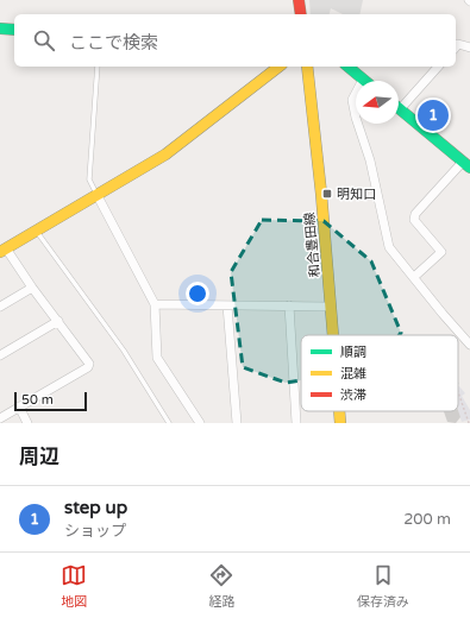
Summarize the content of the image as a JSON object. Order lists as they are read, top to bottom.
{
  "streets": {
    "street": ["和合豊田線"]
  },
  "places": {
    "transit": ["明知口"]
  },
  "legend": ["順調", "混雑", "渋滞"],
  "scale_bar": "50 m",
  "north": "left",
  "page": {
    "search": "ここで検索",
    "pins": "1",
    "scale": "50 m",
    "heading": "周辺",
    "list": [
      {
        "mark": "1",
        "name": "step up",
        "note": "ショップ",
        "value": "200 m"
      }
    ],
    "nav": ["地図", "経路", "保存済み"]
  }
}
